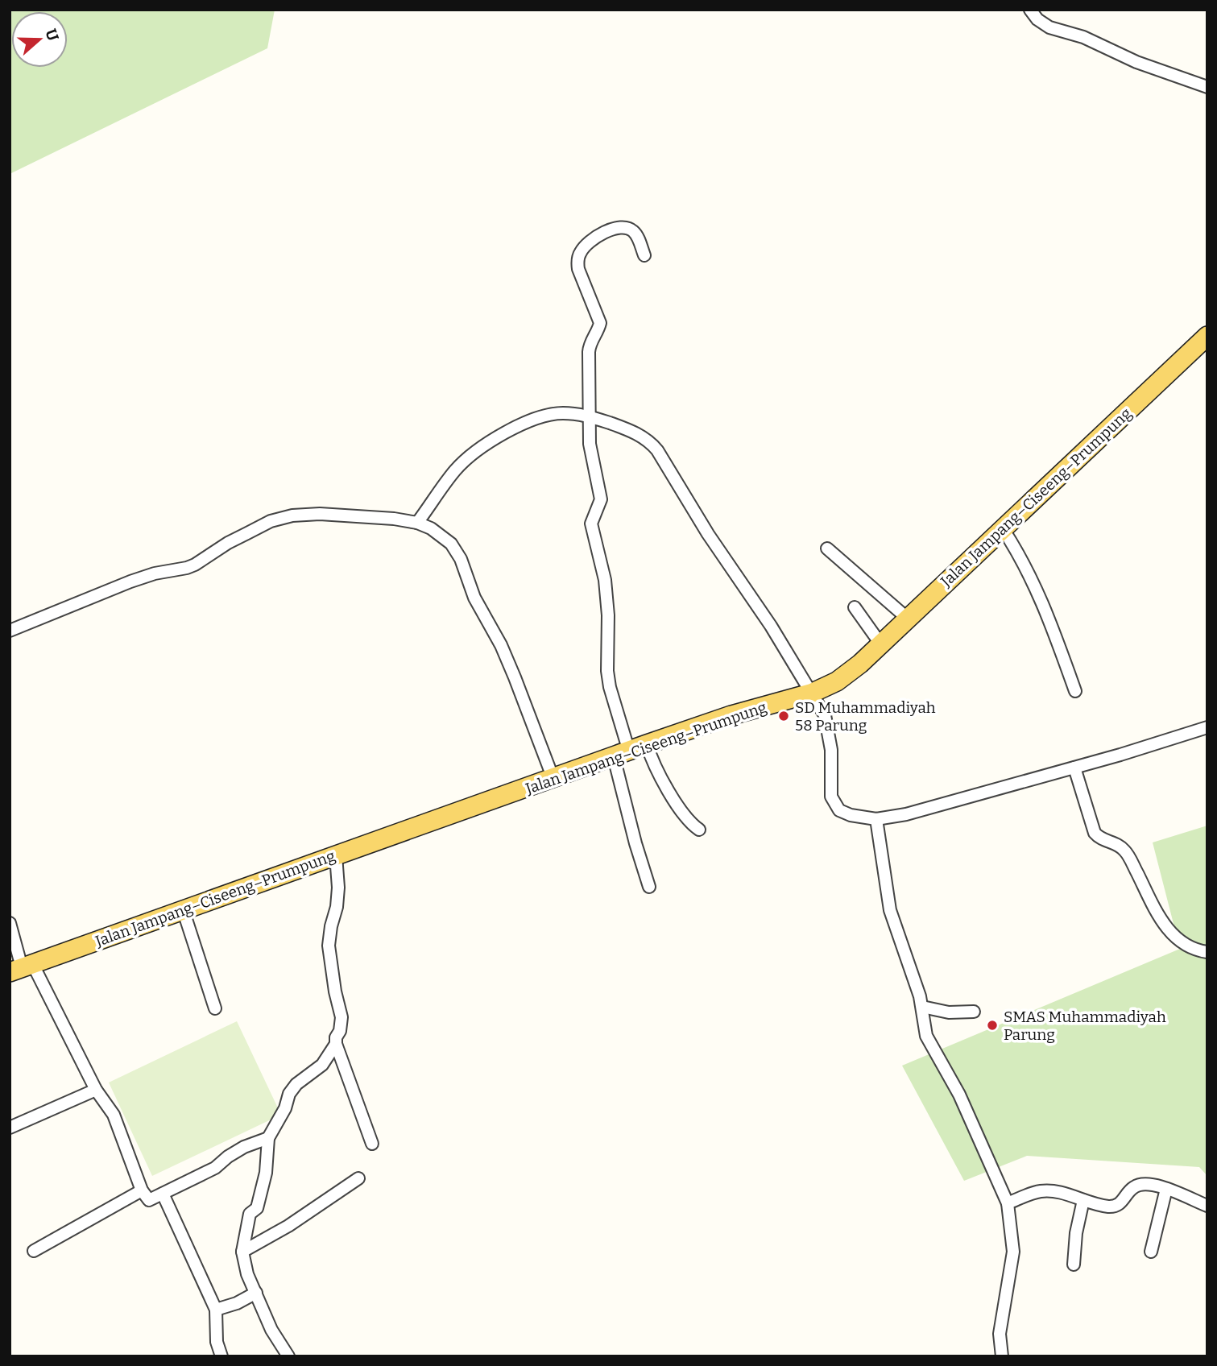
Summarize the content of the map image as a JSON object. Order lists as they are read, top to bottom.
{
  "streets": {
    "main road": ["Jalan Jampang–Ciseeng–Prumpung"]
  },
  "places": ["SD Muhammadiyah 58 Parung", "SMAS Muhammadiyah Parung"],
  "north": "right"
}
